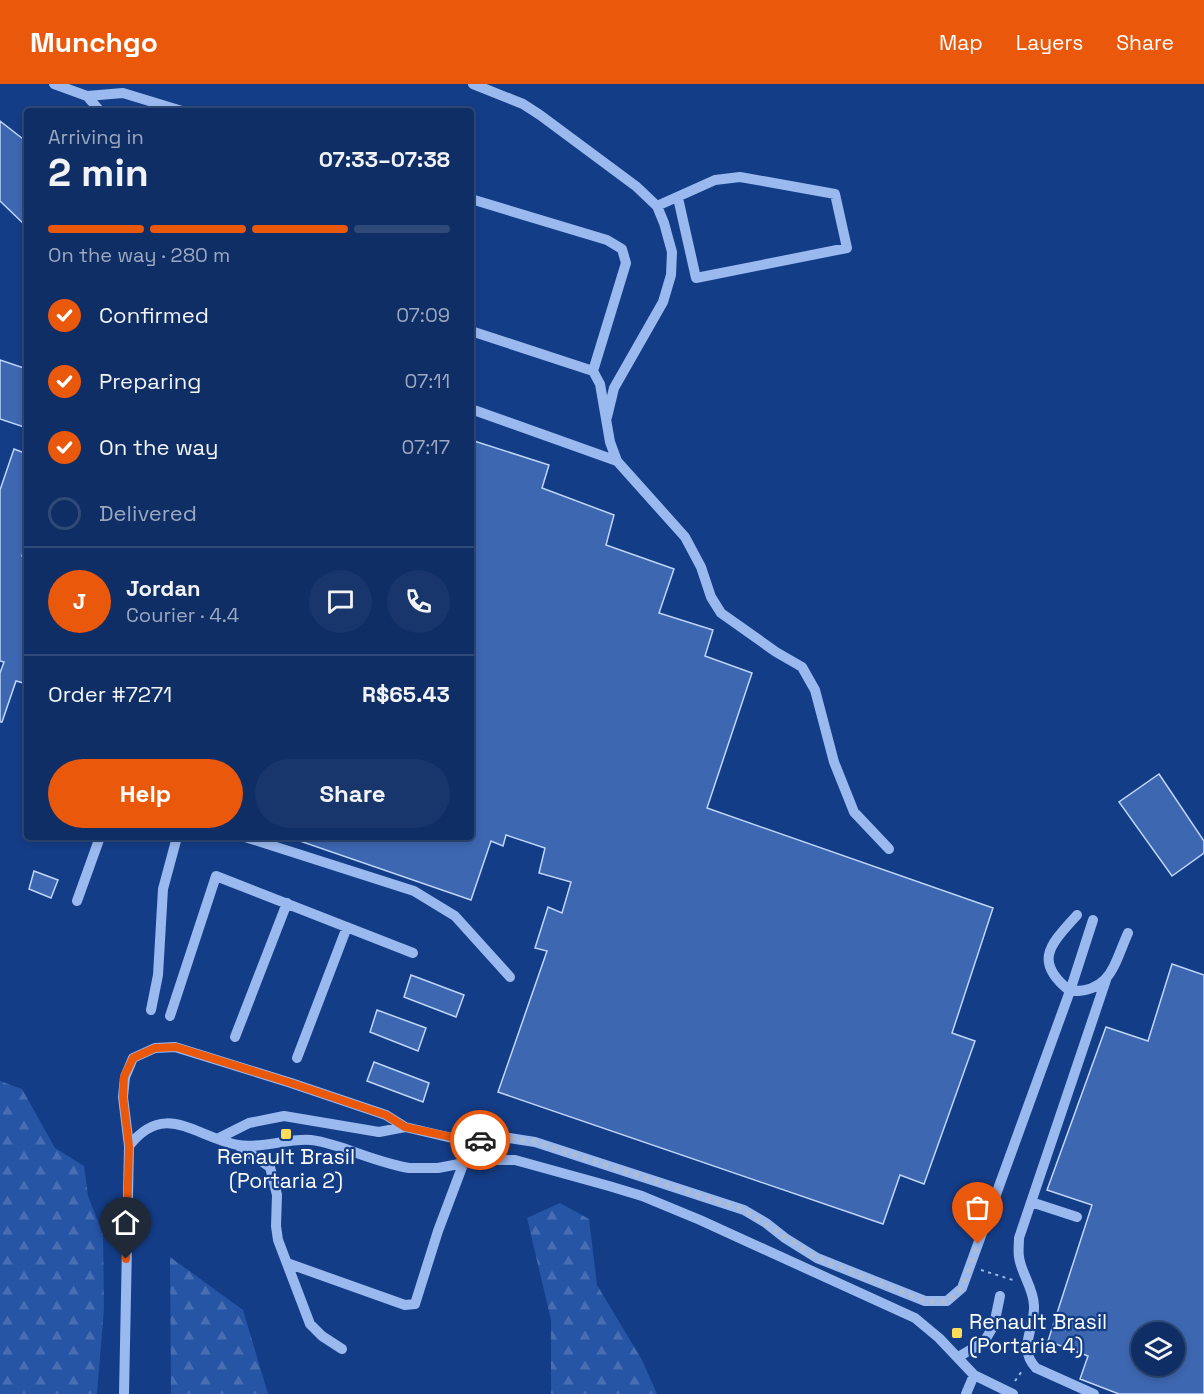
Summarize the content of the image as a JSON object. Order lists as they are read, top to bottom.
{
  "places": {
    "transit": ["Renault Brasil (Portaria 2)", "Renault Brasil (Portaria 4)"]
  },
  "page": {
    "header": "Munchgo",
    "nav": ["Map", "Layers", "Share"],
    "heading": ["2 min", "Arriving in", "07:33–07:38"],
    "panel": [
      "Jordan",
      "Courier · 4.4",
      "Order #7271",
      "R$65.43"
    ],
    "bar": "On the way · 280 m",
    "list": [
      ["Confirmed", "07:09"],
      ["Preparing", "07:11"],
      ["On the way", "07:17"],
      "Delivered"
    ],
    "round": "J",
    "buttons": ["Help", "Share"]
  }
}
